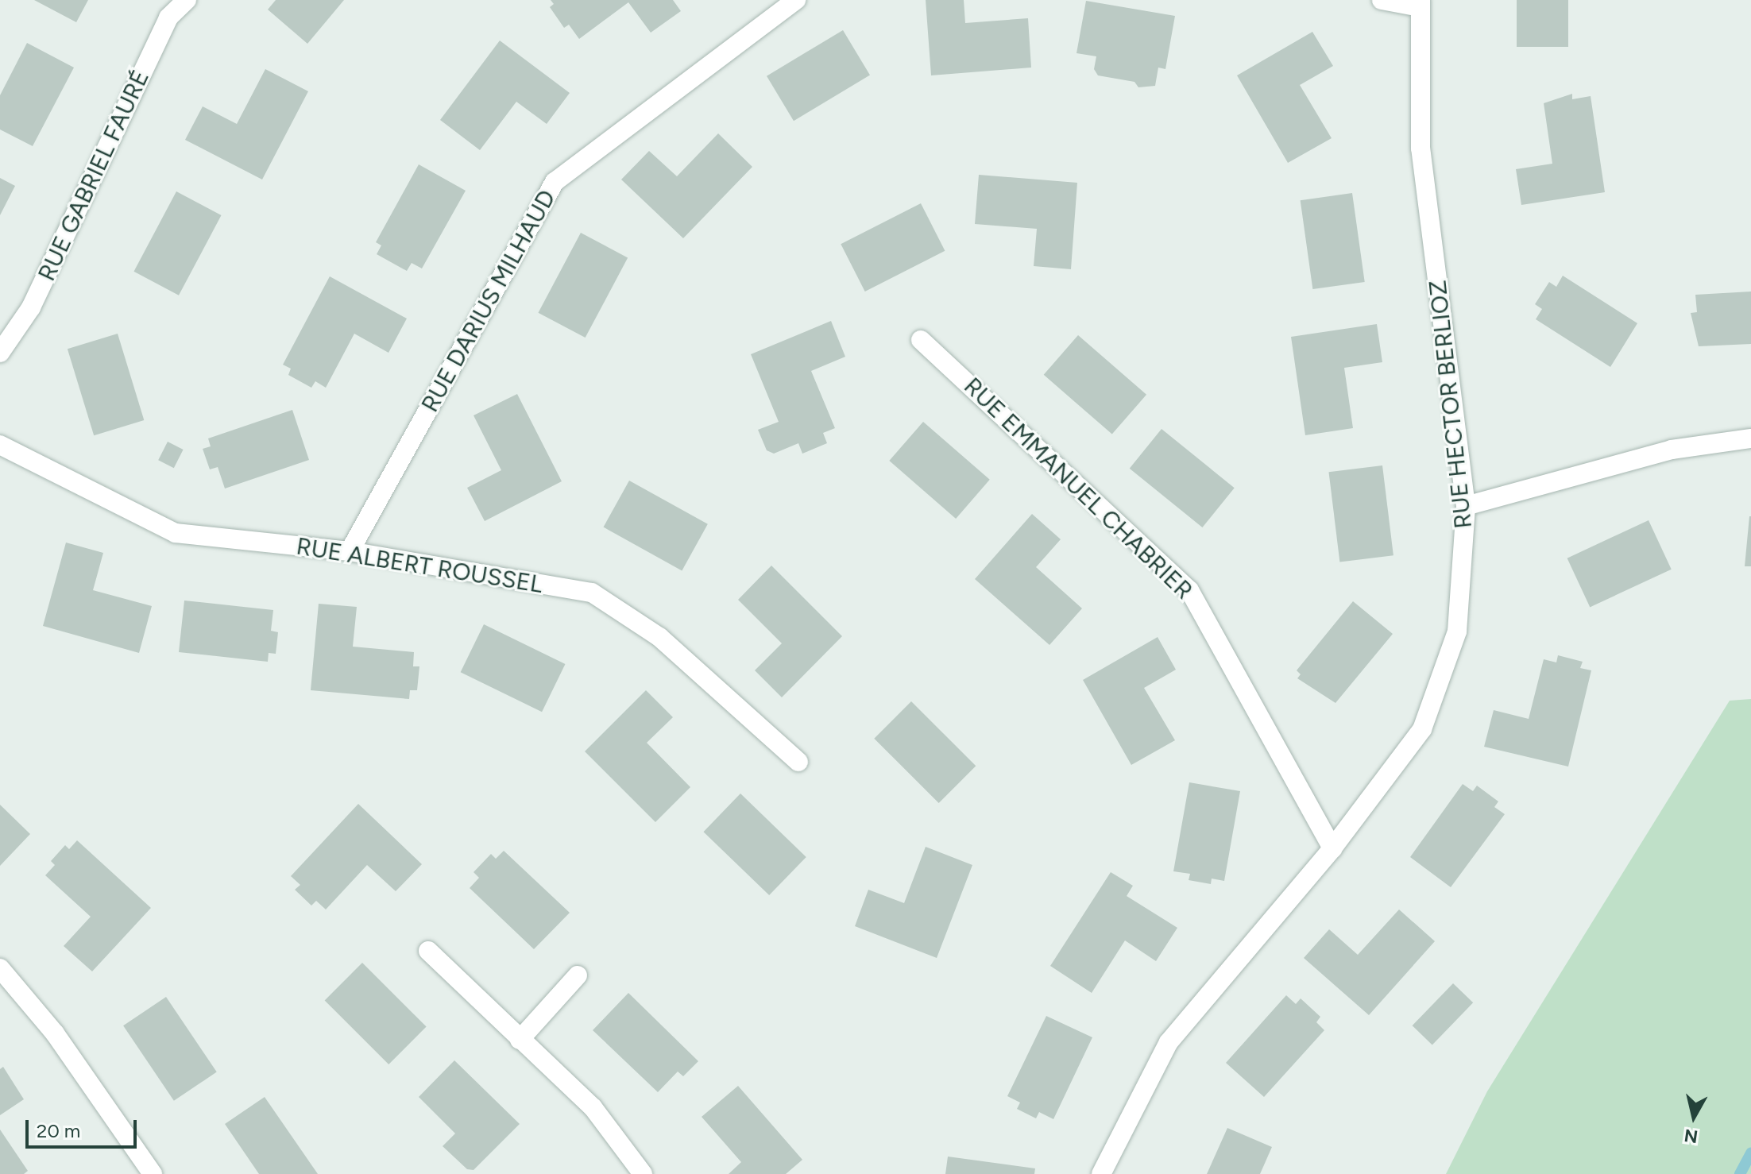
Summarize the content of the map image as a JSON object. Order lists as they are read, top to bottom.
{
  "streets": {
    "street": [
      "RUE GABRIEL FAURÉ",
      "RUE DARIUS MILHAUD",
      "RUE HECTOR BERLIOZ",
      "RUE EMMANUEL CHABRIER",
      "RUE ALBERT ROUSSEL"
    ]
  },
  "crossings": [
    ["RUE DARIUS MILHAUD", "RUE ALBERT ROUSSEL"],
    ["RUE HECTOR BERLIOZ", "RUE EMMANUEL CHABRIER"]
  ],
  "scale_bar": "20 m",
  "north": "bottom"
}
